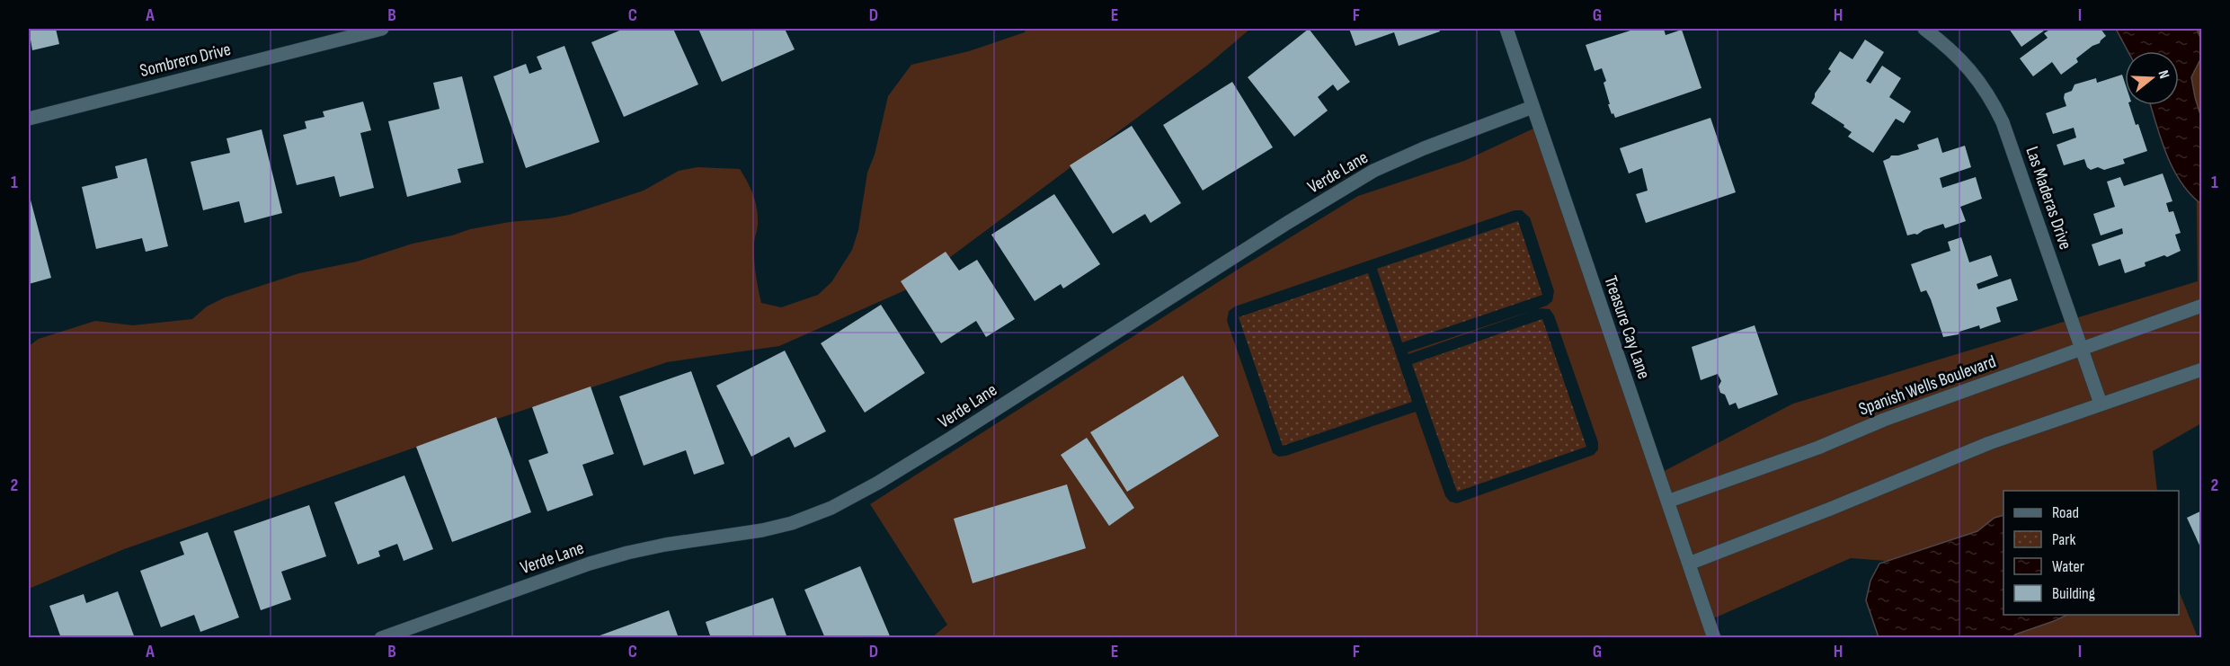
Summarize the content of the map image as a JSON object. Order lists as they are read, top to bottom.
{
  "streets": {
    "street": [
      "Sombrero Drive",
      "Verde Lane",
      "Las Maderas Drive",
      "Treasure Cay Lane",
      "Spanish Wells Boulevard"
    ]
  },
  "crossings": [
    ["Verde Lane", "Treasure Cay Lane"],
    ["Las Maderas Drive", "Spanish Wells Boulevard"],
    ["Treasure Cay Lane", "Spanish Wells Boulevard"]
  ],
  "legend": [
    "Road",
    "Park",
    "Water",
    "Building"
  ],
  "north": "right",
  "grid": {
    "columns": [
      "A",
      "B",
      "C",
      "D",
      "E",
      "F",
      "G",
      "H",
      "I"
    ],
    "rows": ["1", "2"]
  }
}
